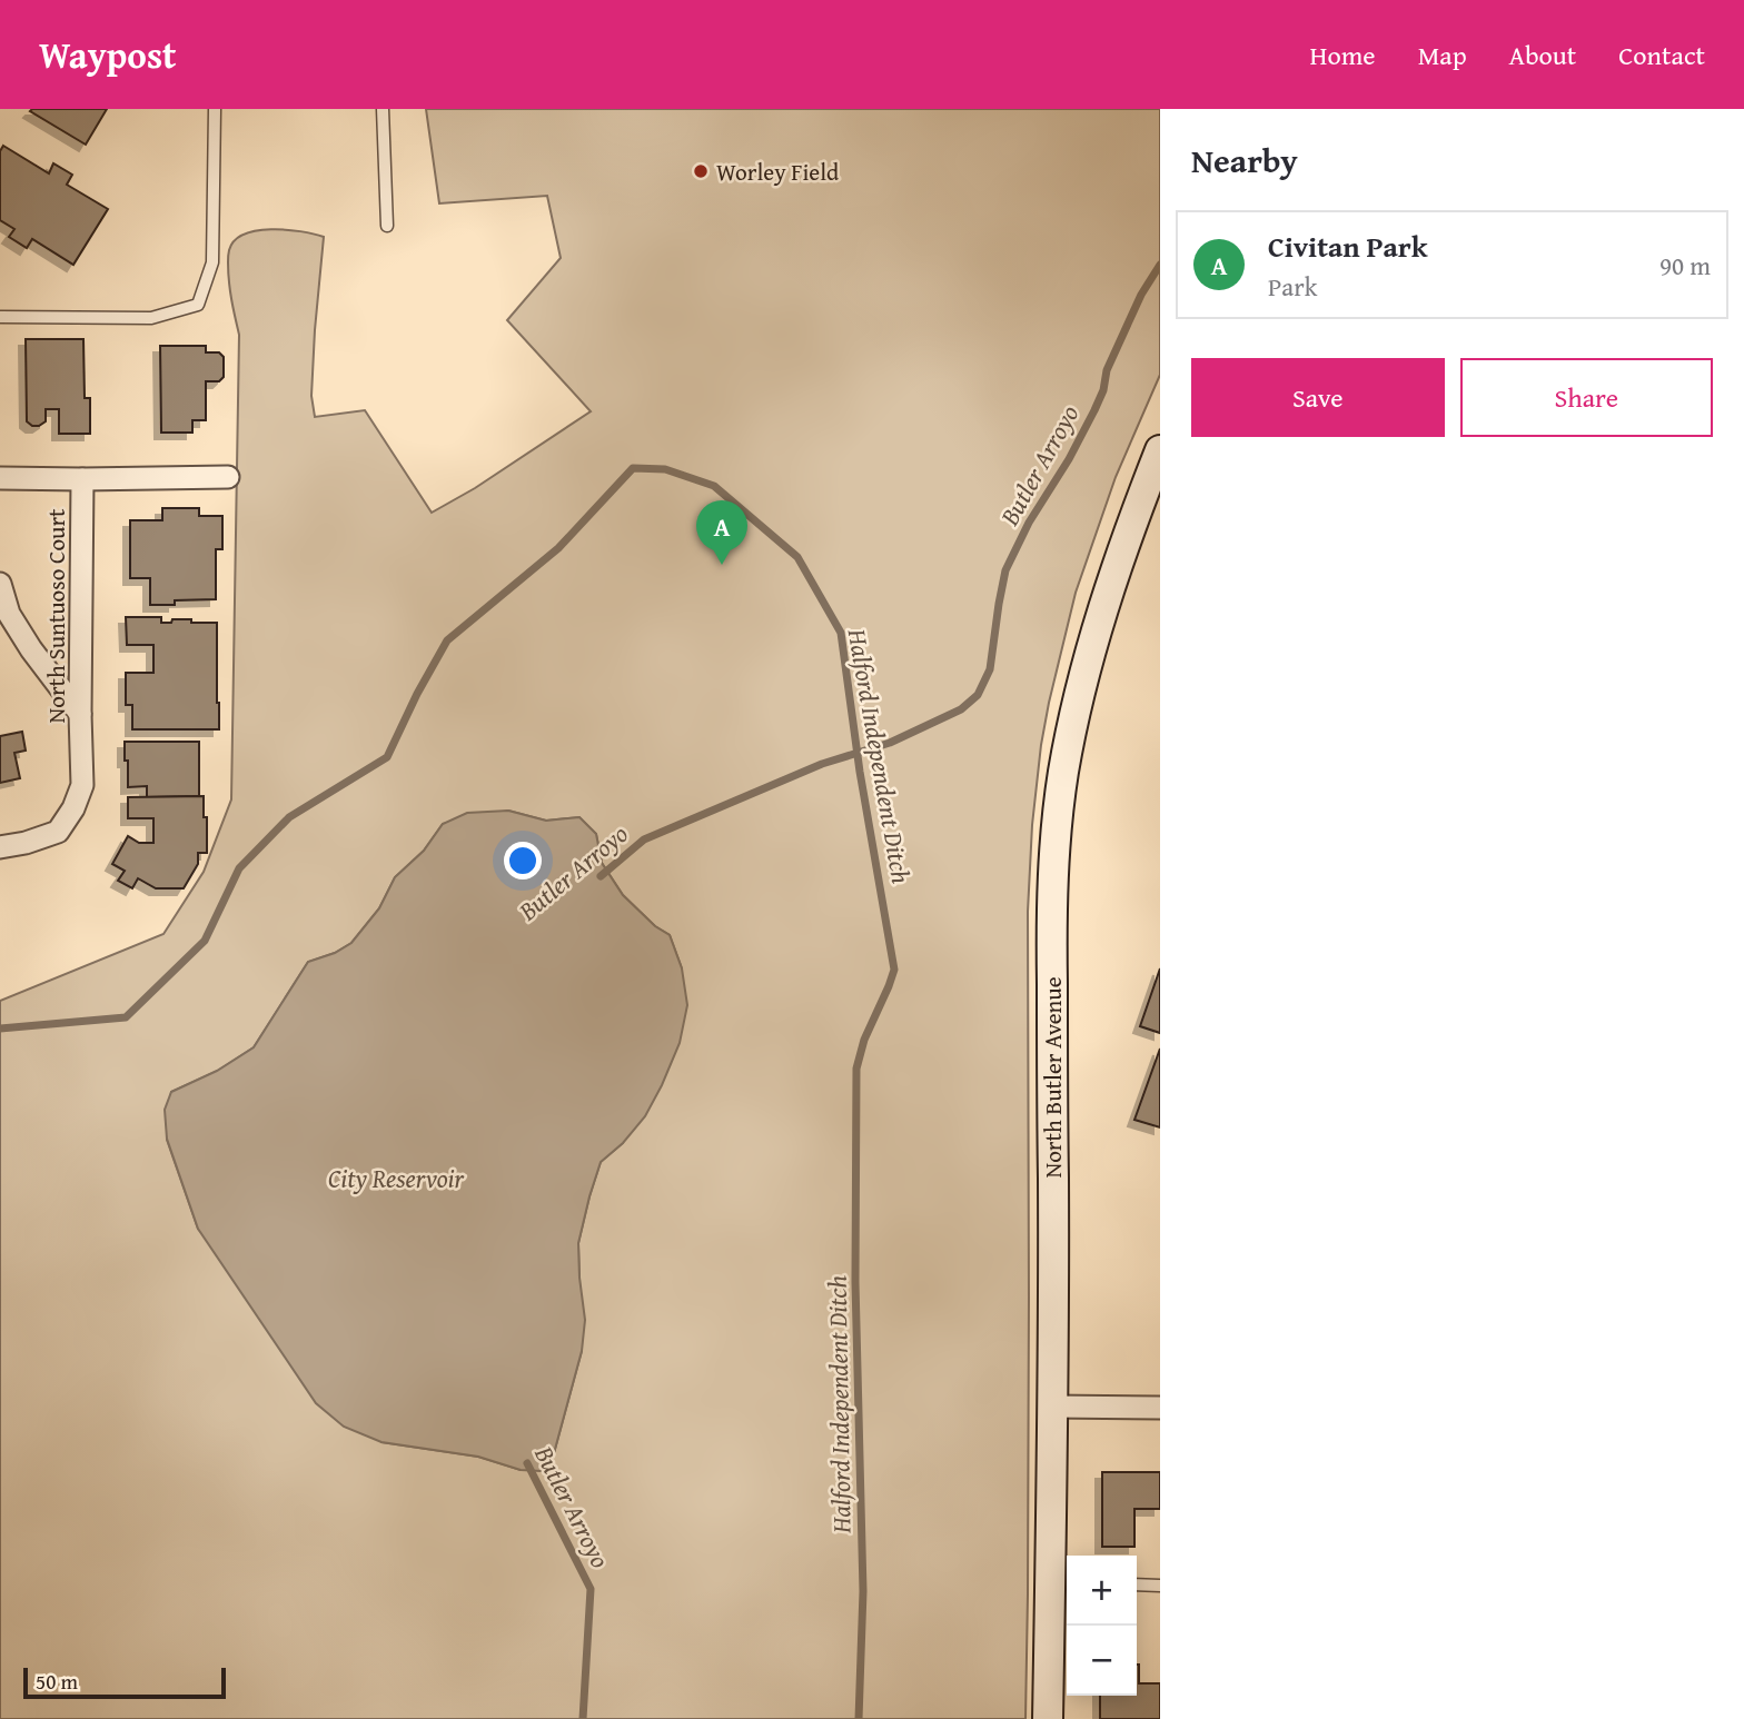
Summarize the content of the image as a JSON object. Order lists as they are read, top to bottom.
{
  "streets": {
    "main road": ["North Butler Avenue"],
    "street": ["North Suntuoso Court"]
  },
  "water": ["Butler Arroyo", "Halford Independent Ditch", "City Reservoir"],
  "places": ["Worley Field"],
  "scale_bar": "50 m",
  "page": {
    "header": "Waypost",
    "nav": [
      "Home",
      "Map",
      "About",
      "Contact"
    ],
    "heading": "Nearby",
    "list": [
      {
        "mark": "A",
        "name": "Civitan Park",
        "note": "Park",
        "value": "90 m"
      }
    ],
    "buttons": ["Save", "Share"],
    "pins": "A",
    "map_buttons": ["+", "−"],
    "scale": "50 m"
  }
}
